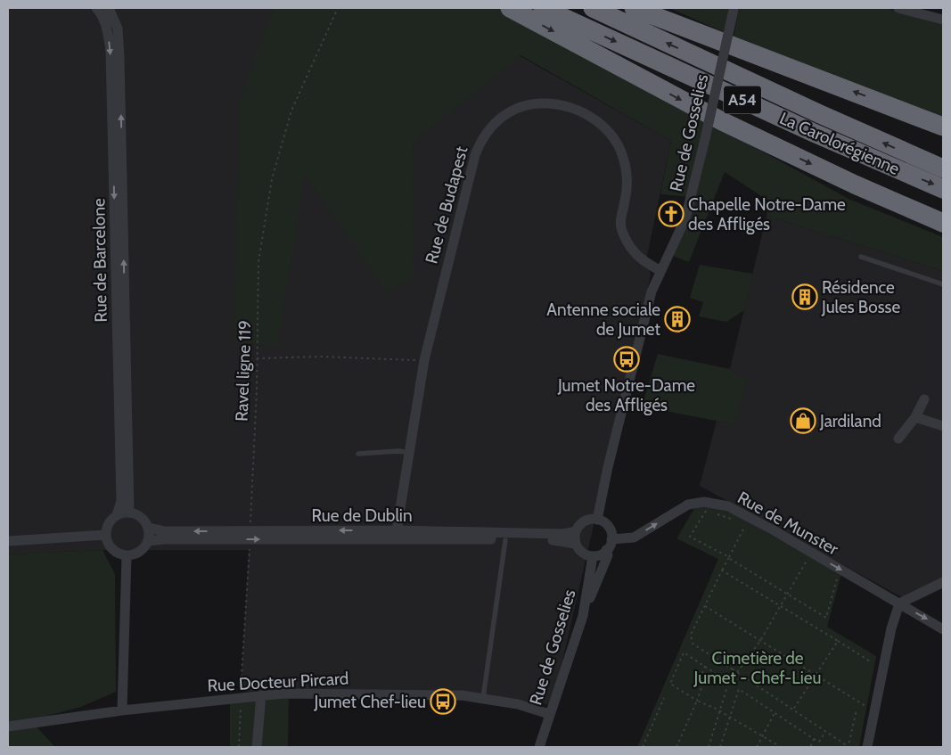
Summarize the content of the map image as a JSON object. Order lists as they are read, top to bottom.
{
  "streets": {
    "highway": ["A54", "La Carolorégienne"],
    "street": [
      "Rue de Gosselies",
      "Rue de Budapest",
      "Rue de Barcelone",
      "Rue de Dublin",
      "Rue de Munster",
      "Rue Docteur Pircard"
    ],
    "path": ["Ravel ligne 119"]
  },
  "crossings": [
    ["Rue de Gosselies", "Rue de Budapest"],
    ["Rue de Gosselies", "Rue de Dublin"],
    ["Rue de Gosselies", "Rue de Munster"],
    ["Rue de Gosselies", "Rue Docteur Pircard"],
    ["Rue de Budapest", "Rue de Dublin"],
    ["Rue de Barcelone", "Rue de Dublin"],
    ["Ravel ligne 119", "Rue de Dublin"],
    ["Ravel ligne 119", "Rue Docteur Pircard"],
    ["Rue de Dublin", "Rue de Munster"]
  ],
  "one_way": ["Rue de Munster"],
  "parks": ["Cimetière de Jumet - Chef-Lieu"],
  "places": {
    "church": ["Chapelle Notre-Dame des Affligés"],
    "building": ["Résidence Jules Bosse", "Antenne sociale de Jumet"],
    "bus stop": ["Jumet Notre-Dame des Affligés", "Jumet Chef-lieu"],
    "shop": ["Jardiland"]
  }
}
